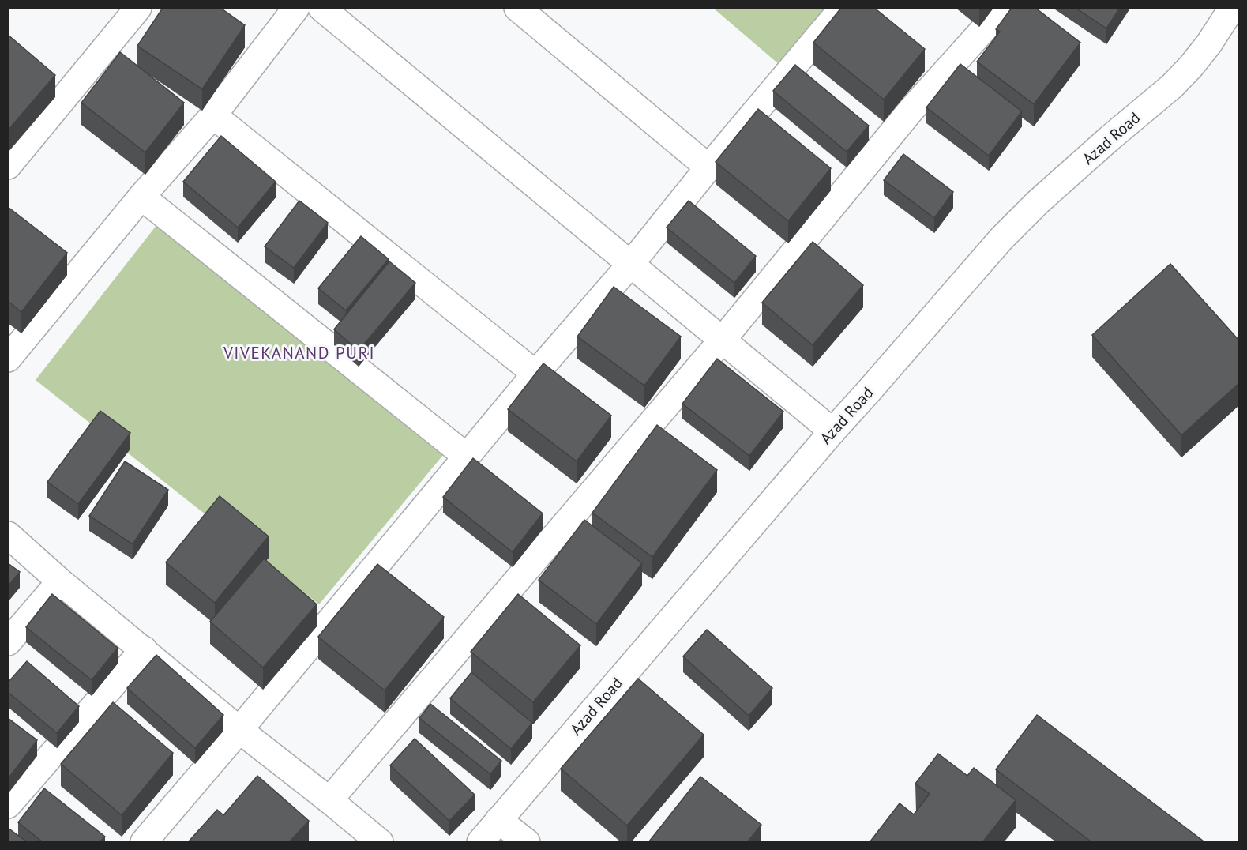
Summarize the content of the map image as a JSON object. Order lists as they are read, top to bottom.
{
  "streets": {
    "street": ["Azad Road"]
  },
  "districts": ["VIVEKANAND PURI"]
}
